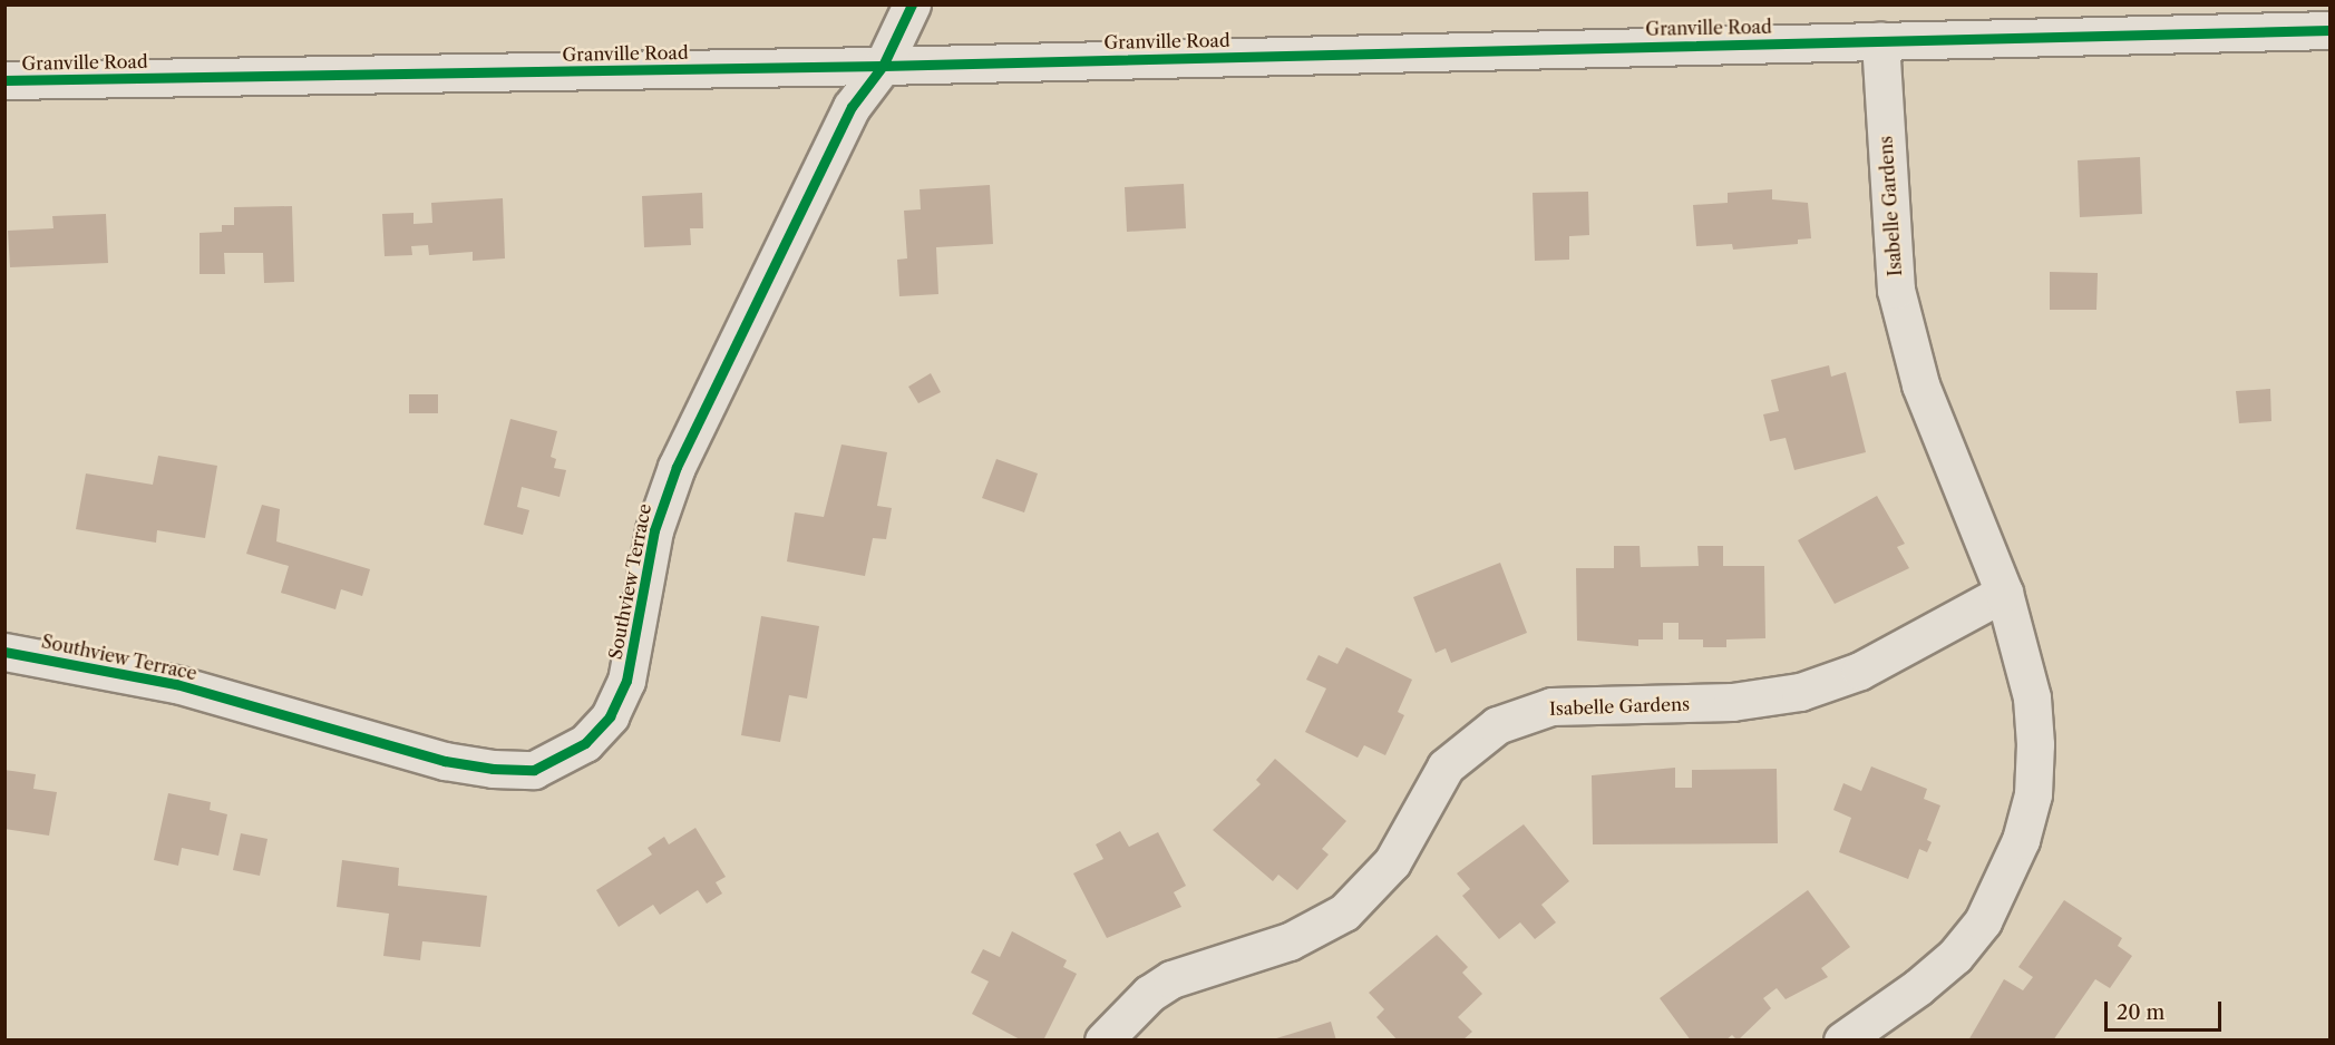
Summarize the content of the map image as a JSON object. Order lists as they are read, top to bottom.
{
  "streets": {
    "street": ["Granville Road", "Isabelle Gardens", "Southview Terrace"]
  },
  "crossings": [
    ["Granville Road", "Isabelle Gardens"],
    ["Granville Road", "Southview Terrace"]
  ],
  "scale_bar": "20 m"
}
